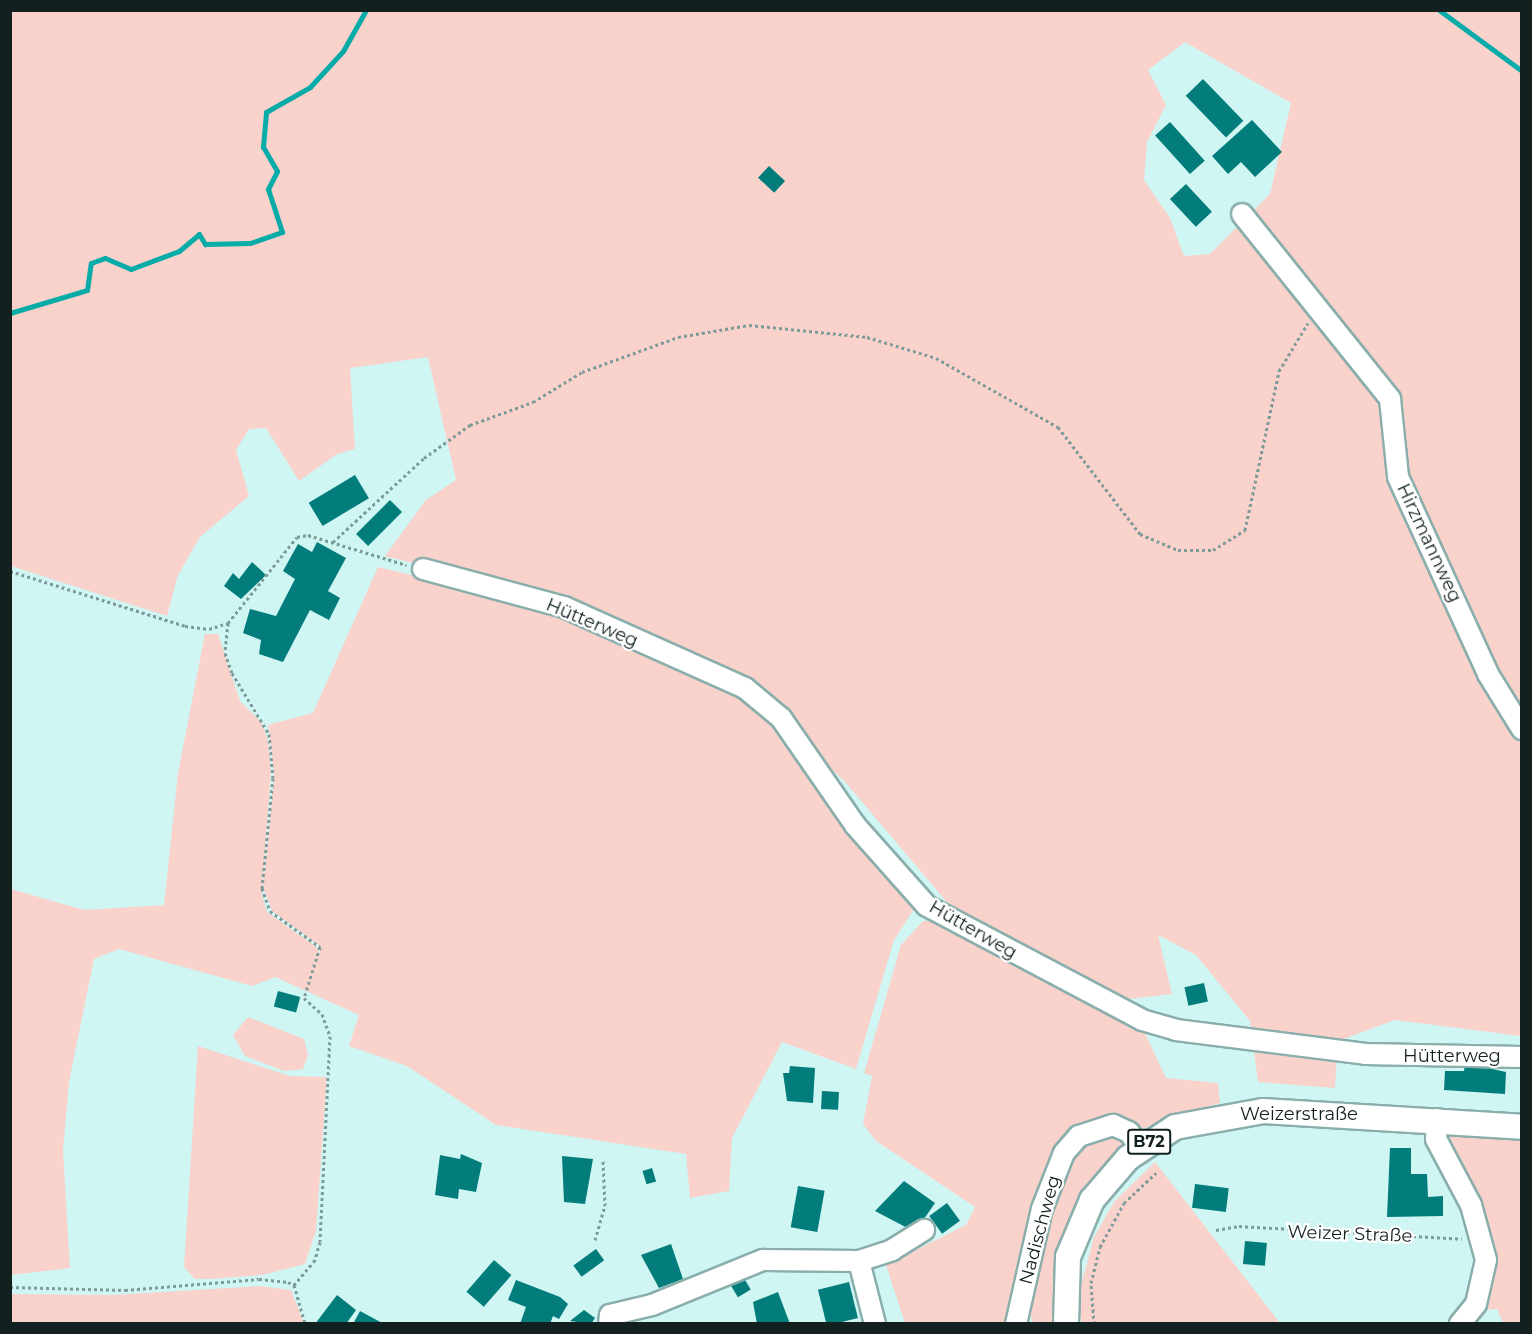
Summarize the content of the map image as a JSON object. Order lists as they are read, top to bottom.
{
  "streets": {
    "main road": ["Weizerstraße", "B72"],
    "street": ["Hirzmannweg", "Hütterweg", "Nadischweg"],
    "path": ["Weizer Straße"]
  },
  "crossings": [
    ["Weizerstraße", "Nadischweg"]
  ]
}
